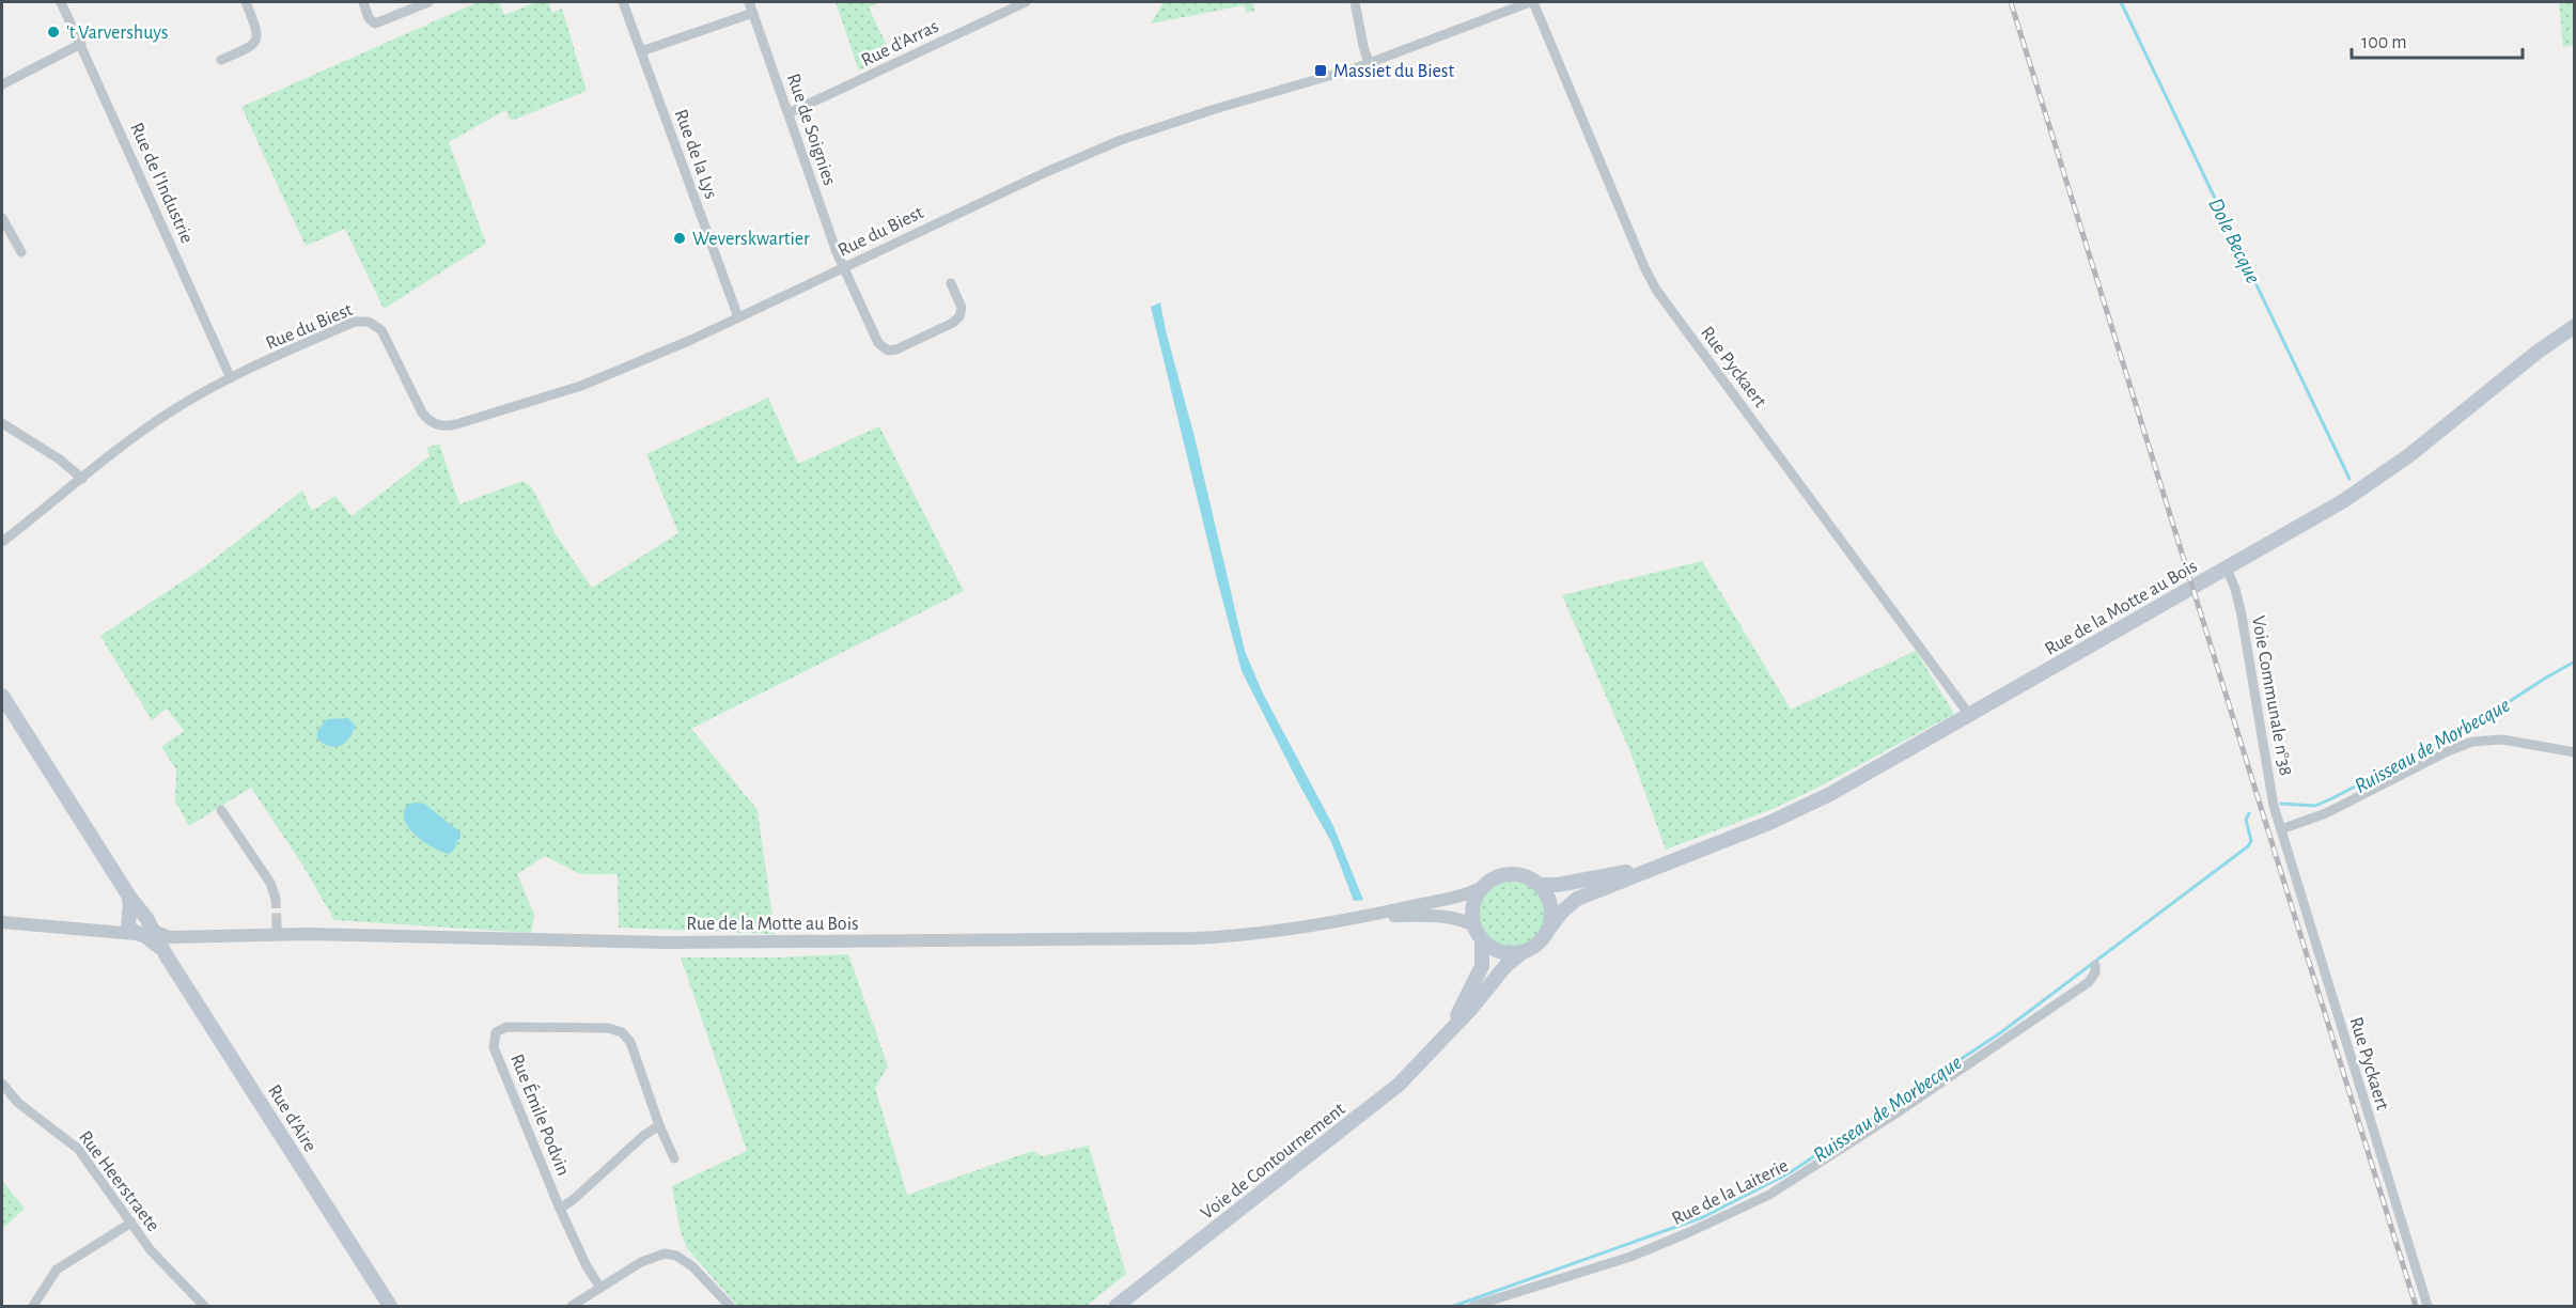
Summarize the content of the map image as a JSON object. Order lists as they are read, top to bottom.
{
  "streets": {
    "main road": ["Rue de la Motte au Bois", "Rue d'Aire", "Voie de Contournement"],
    "street": [
      "Rue d'Arras",
      "Rue de Soignies",
      "Rue de la Lys",
      "Rue de l'Industrie",
      "Rue du Biest",
      "Rue Pyckaert",
      "Voie Communale n°38",
      "Rue Émile Podvin",
      "Rue Heerstraete",
      "Rue de la Laiterie"
    ]
  },
  "crossings": [
    ["Rue d'Arras", "Rue de Soignies"],
    ["Rue de Soignies", "Rue du Biest"],
    ["Rue de la Lys", "Rue du Biest"],
    ["Rue de l'Industrie", "Rue du Biest"],
    ["Rue du Biest", "Rue Pyckaert"],
    ["Rue Pyckaert", "Rue de la Motte au Bois"],
    ["Rue Pyckaert", "Voie Communale n°38"],
    ["Rue de la Motte au Bois", "Voie Communale n°38"],
    ["Rue de la Motte au Bois", "Rue d'Aire"]
  ],
  "water": ["Dole Becque", "Ruisseau de Morbecque"],
  "places": {
    "other": ["'t Varvershuys", "Weverskwartier"],
    "transit": ["Massiet du Biest"]
  },
  "scale_bar": "100 m"
}
